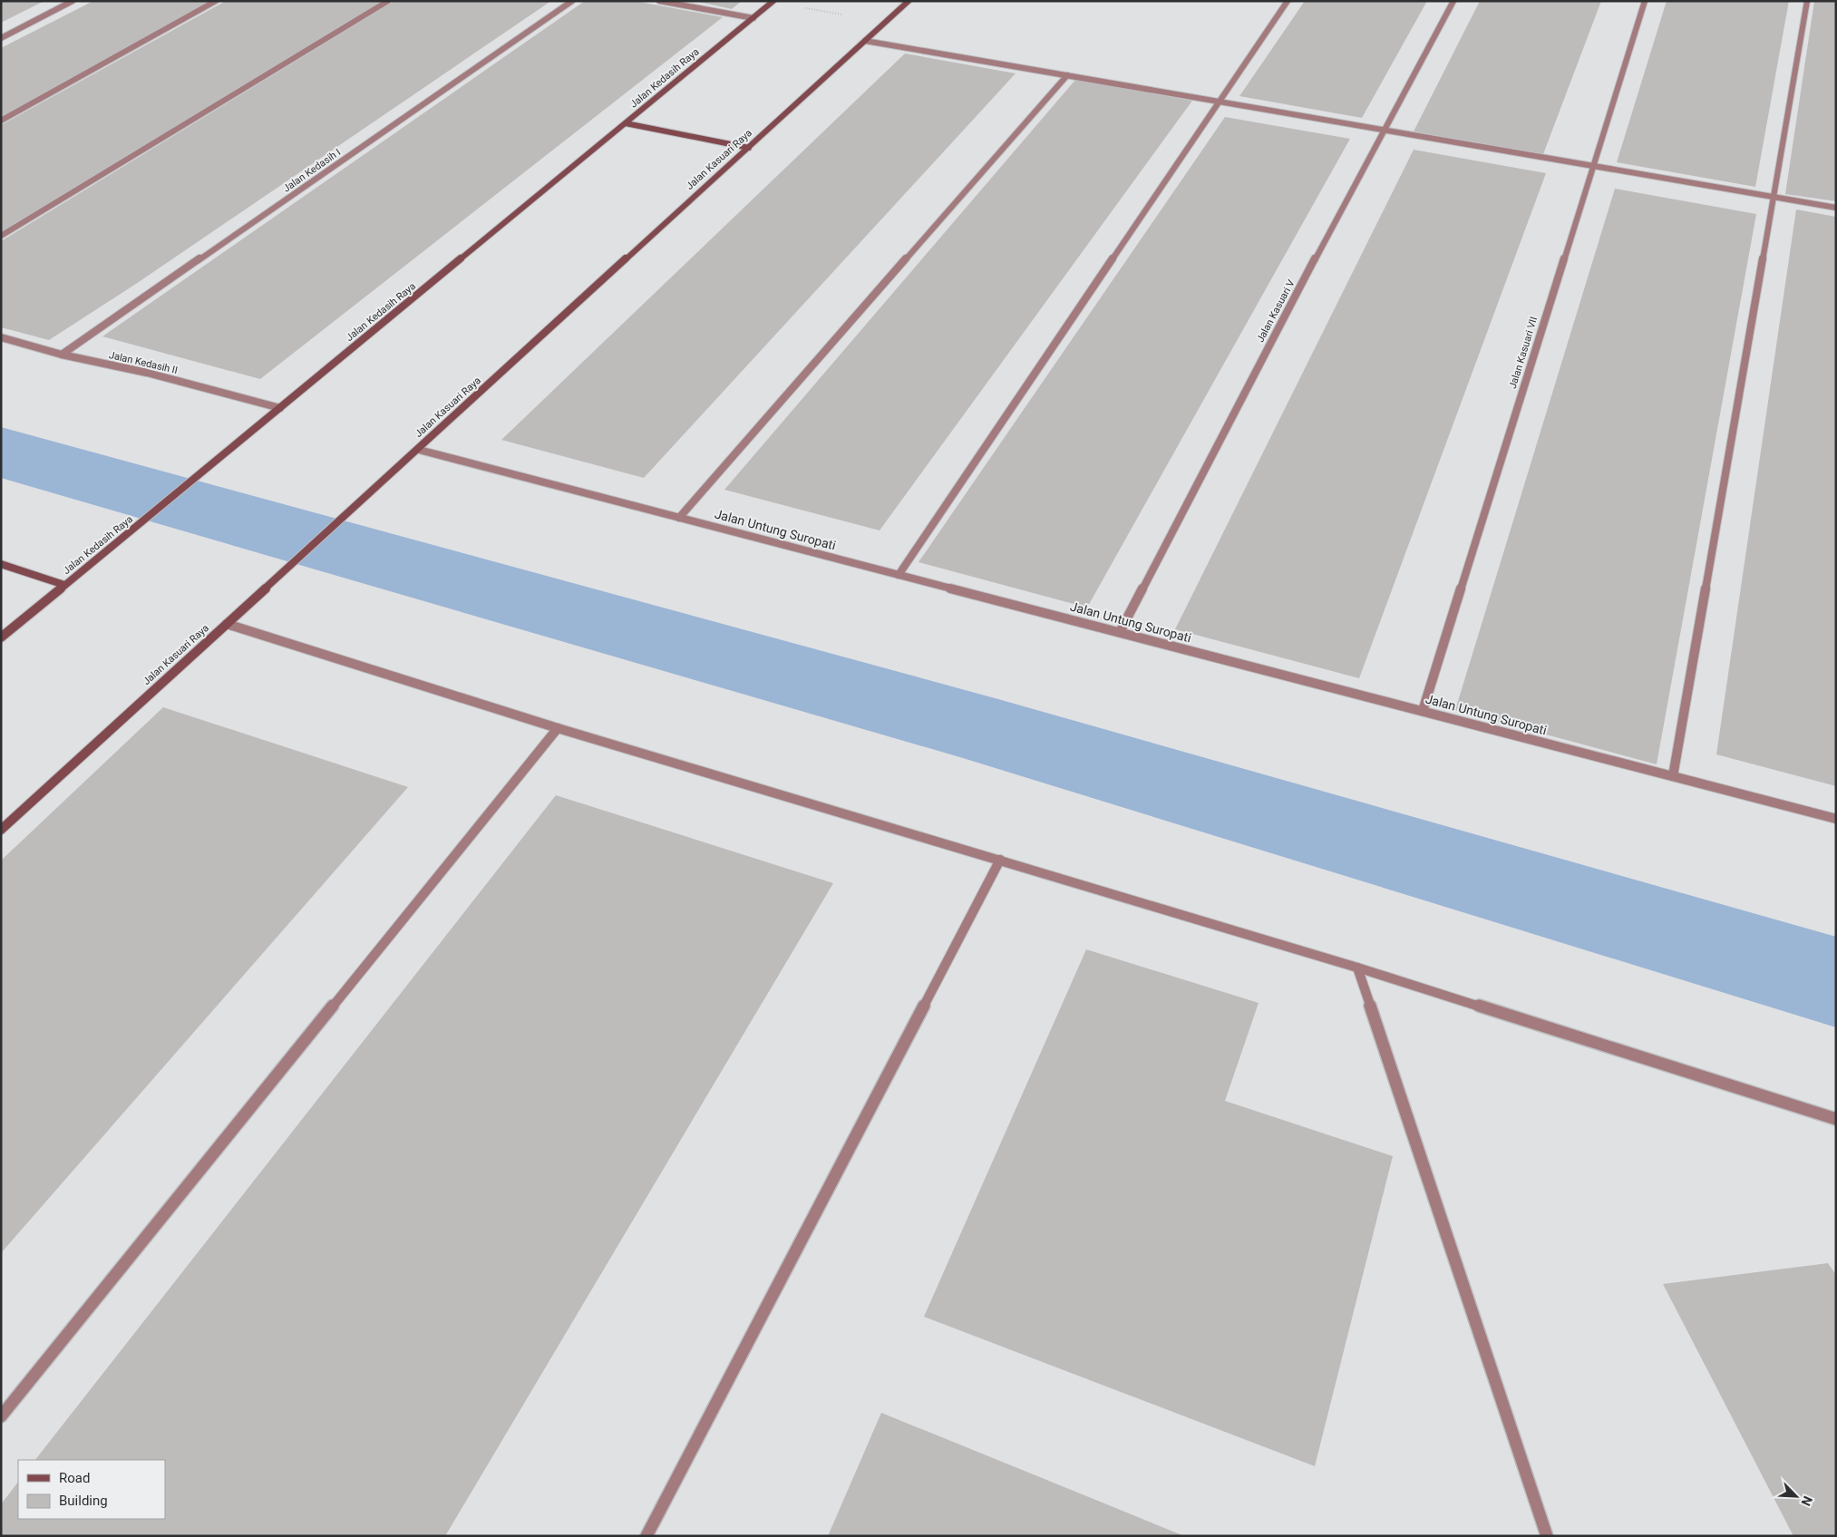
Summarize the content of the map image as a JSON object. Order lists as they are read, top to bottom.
{
  "streets": {
    "main road": ["Jalan Kedasih Raya", "Jalan Kasuari Raya"],
    "street": [
      "Jalan Kedasih I",
      "Jalan Kasuari V",
      "Jalan Kasuari VII",
      "Jalan Kedasih II",
      "Jalan Untung Suropati"
    ]
  },
  "crossings": [
    ["Jalan Kedasih Raya", "Jalan Kedasih II"],
    ["Jalan Kasuari Raya", "Jalan Untung Suropati"],
    ["Jalan Kedasih I", "Jalan Kedasih II"],
    ["Jalan Kasuari V", "Jalan Untung Suropati"],
    ["Jalan Kasuari VII", "Jalan Untung Suropati"]
  ],
  "legend": ["Road", "Building"],
  "north": "bottom right"
}
